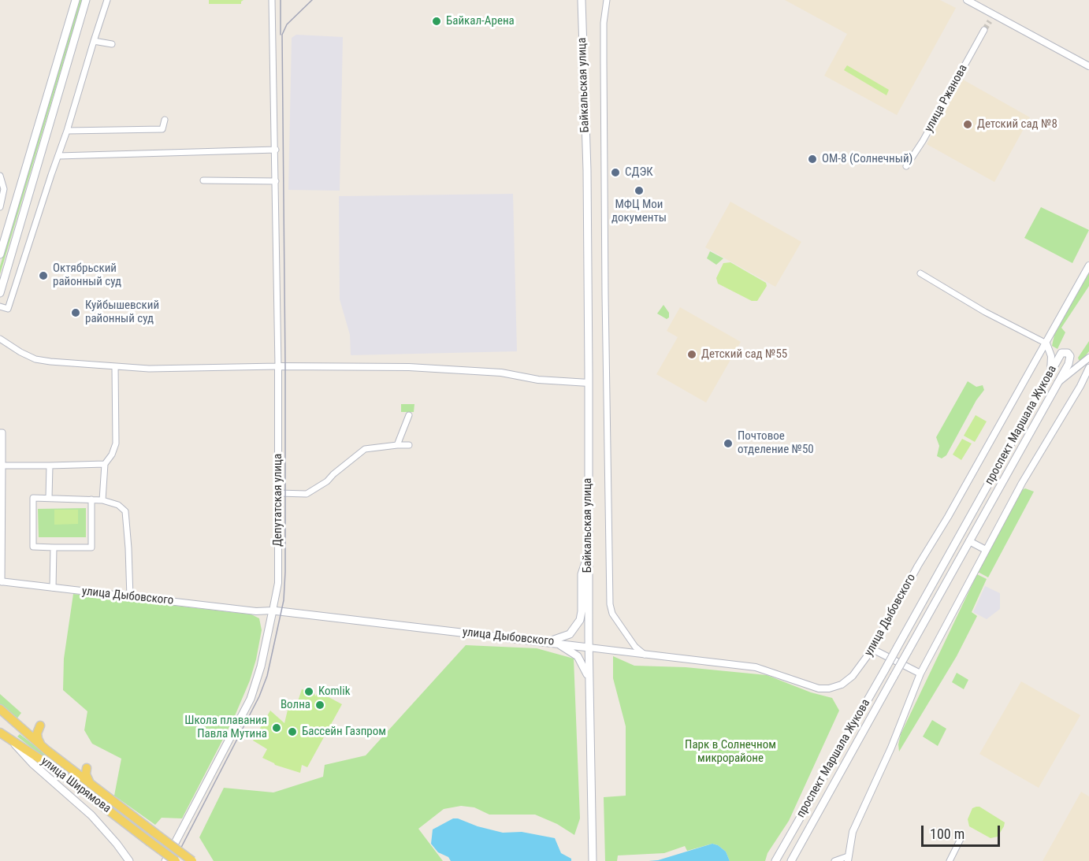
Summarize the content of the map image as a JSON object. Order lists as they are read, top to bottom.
{
  "streets": {
    "main road": [
      "Байкальская улица",
      "проспект Маршала Жукова",
      "Депутатская улица",
      "улица Дыбовского",
      "улица Ширямова"
    ],
    "street": ["улица Ржанова"]
  },
  "crossings": [
    ["Байкальская улица", "улица Дыбовского"],
    ["Депутатская улица", "улица Дыбовского"]
  ],
  "parks": ["Парк в Солнечном микрорайоне"],
  "places": [
    "Байкал-Арена",
    "Детский сад №8",
    "ОМ-8 (Солнечный)",
    "СДЭК",
    "МФЦ Мои документы",
    "Октябрьский районный суд",
    "Куйбышевский районный суд",
    "Детский сад №55",
    "Почтовое отделение №50",
    "Komlik",
    "Волна",
    "Школа плавания Павла Мутина",
    "Бассейн Газпром"
  ],
  "scale_bar": "100 m"
}
